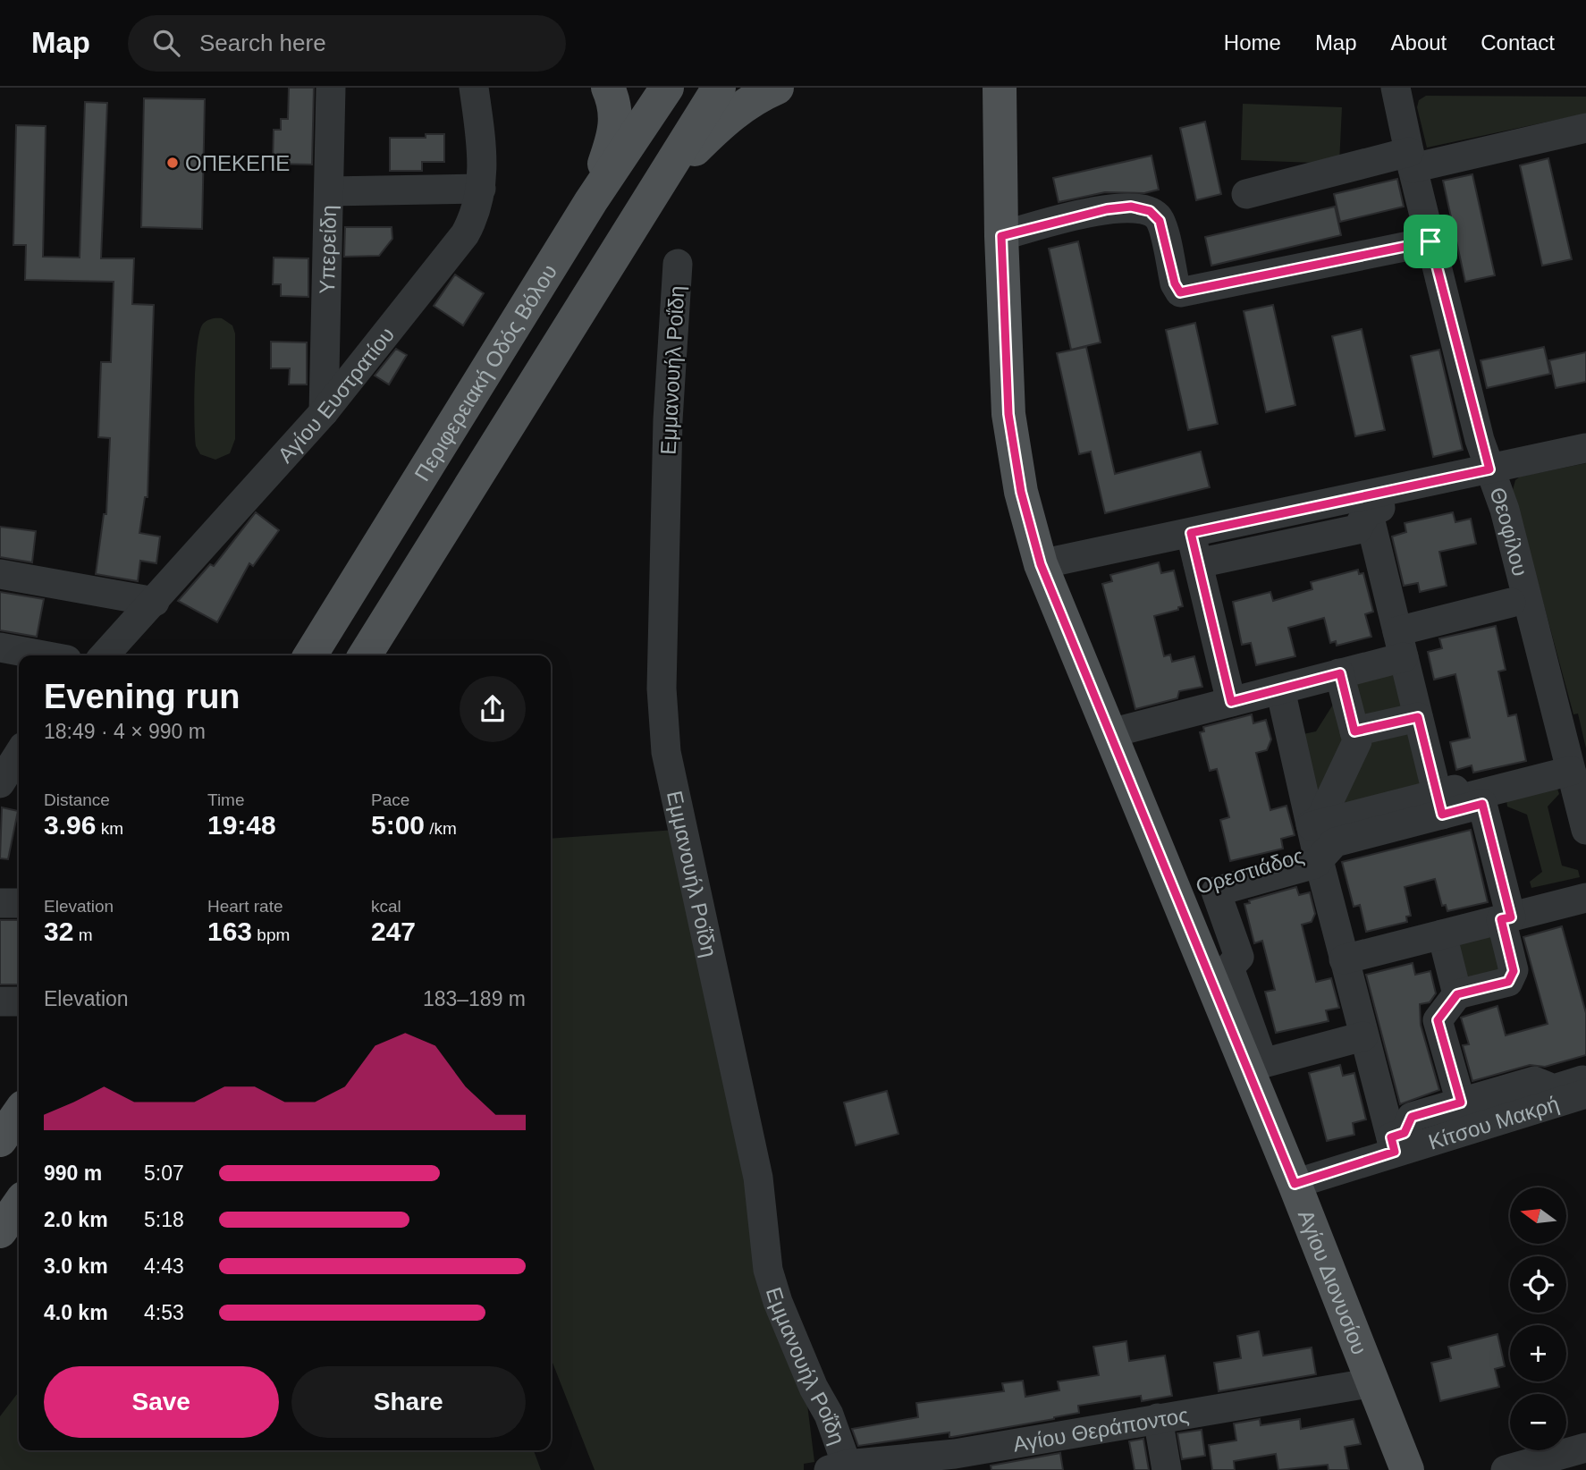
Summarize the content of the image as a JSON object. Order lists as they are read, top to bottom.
{
  "streets": {
    "main road": ["Περιφερειακή Οδός Βόλου", "Αγίου Διονυσίου"],
    "street": [
      "Υπερείδη",
      "Εμμανουήλ Ροΐδη",
      "Αγίου Ευστρατίου",
      "Θεοφίλου",
      "Ορεστιάδος",
      "Κίτσου Μακρή",
      "Αγίου Θεράποντος"
    ]
  },
  "crossings": [
    ["Υπερείδη", "Αγίου Ευστρατίου"],
    ["Εμμανουήλ Ροΐδη", "Αγίου Θεράποντος"],
    ["Θεοφίλου", "Ορεστιάδος"],
    ["Ορεστιάδος", "Αγίου Διονυσίου"],
    ["Κίτσου Μακρή", "Αγίου Διονυσίου"],
    ["Αγίου Διονυσίου", "Αγίου Θεράποντος"]
  ],
  "places": ["ΟΠΕΚΕΠΕ"],
  "north": "left",
  "page": {
    "header": "Map",
    "search": "Search here",
    "nav": [
      "Home",
      "Map",
      "About",
      "Contact"
    ],
    "heading": ["Evening run", "18:49 · 4 × 990 m"],
    "stats": [
      ["Distance", "3.96 km"],
      ["Time", "19:48"],
      ["Pace", "5:00 /km"],
      ["Elevation", "32 m"],
      ["Heart rate", "163 bpm"],
      ["kcal", "247"]
    ],
    "chart": ["Elevation", "183–189 m"],
    "list": [
      {
        "name": "990 m",
        "note": "5:07"
      },
      {
        "name": "2.0 km",
        "note": "5:18"
      },
      {
        "name": "3.0 km",
        "note": "4:43"
      },
      {
        "name": "4.0 km",
        "note": "4:53"
      }
    ],
    "map_buttons": ["+", "−"],
    "buttons": ["Save", "Share"]
  }
}
